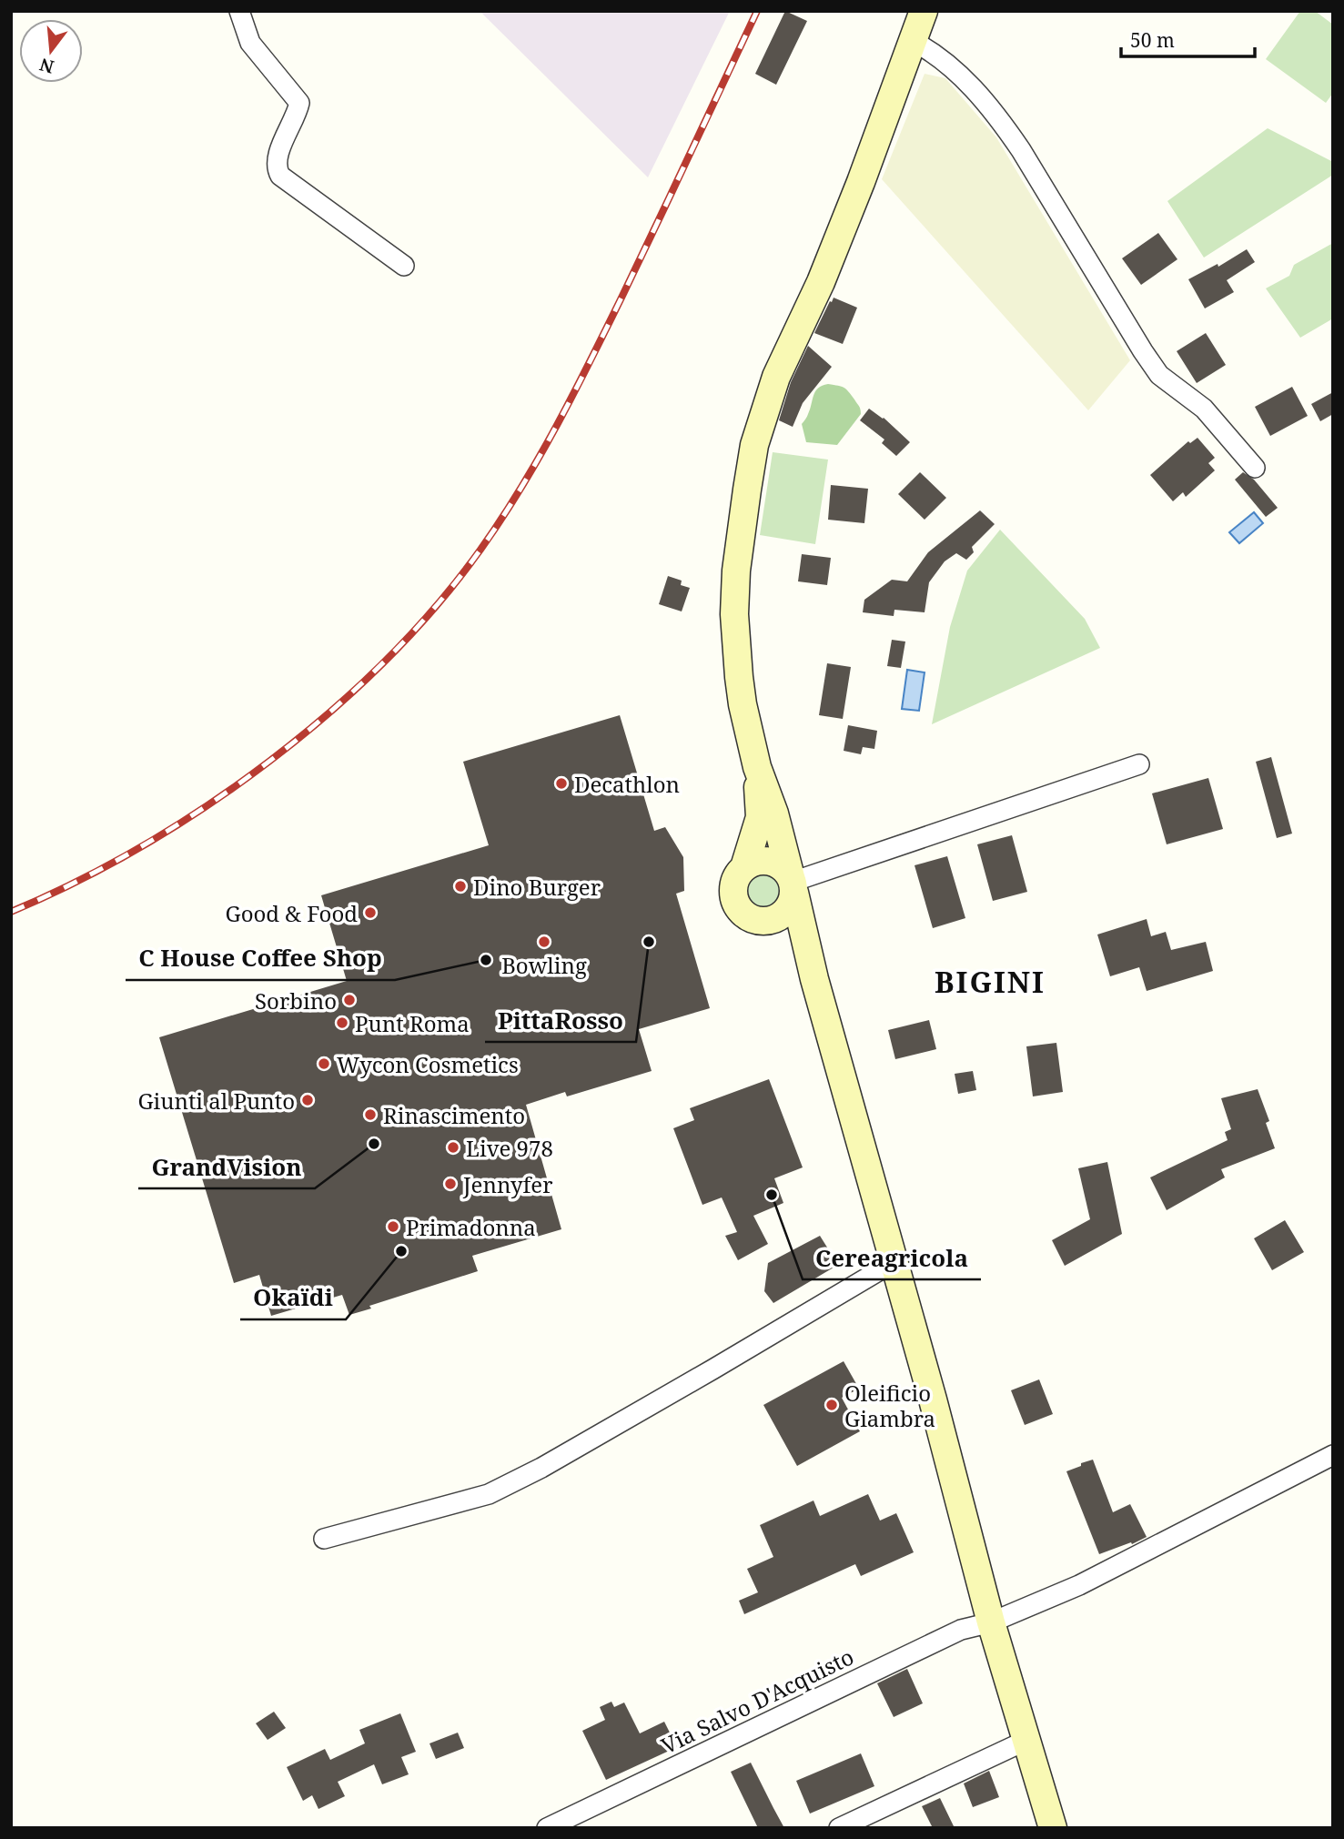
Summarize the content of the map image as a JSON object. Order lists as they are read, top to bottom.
{
  "streets": {
    "street": ["Via Salvo D'Acquisto"]
  },
  "districts": ["BIGINI"],
  "places": [
    "Decathlon",
    "Dino Burger",
    "Good & Food",
    "Bowling",
    "PittaRosso",
    "C House Coffee Shop",
    "Sorbino",
    "Punt Roma",
    "Wycon Cosmetics",
    "Giunti al Punto",
    "Rinascimento",
    "GrandVision",
    "Live 978",
    "Jennyfer",
    "Cereagricola",
    "Primadonna",
    "Okaïdi",
    "Oleificio Giambra"
  ],
  "scale_bar": "50 m",
  "north": "bottom"
}
